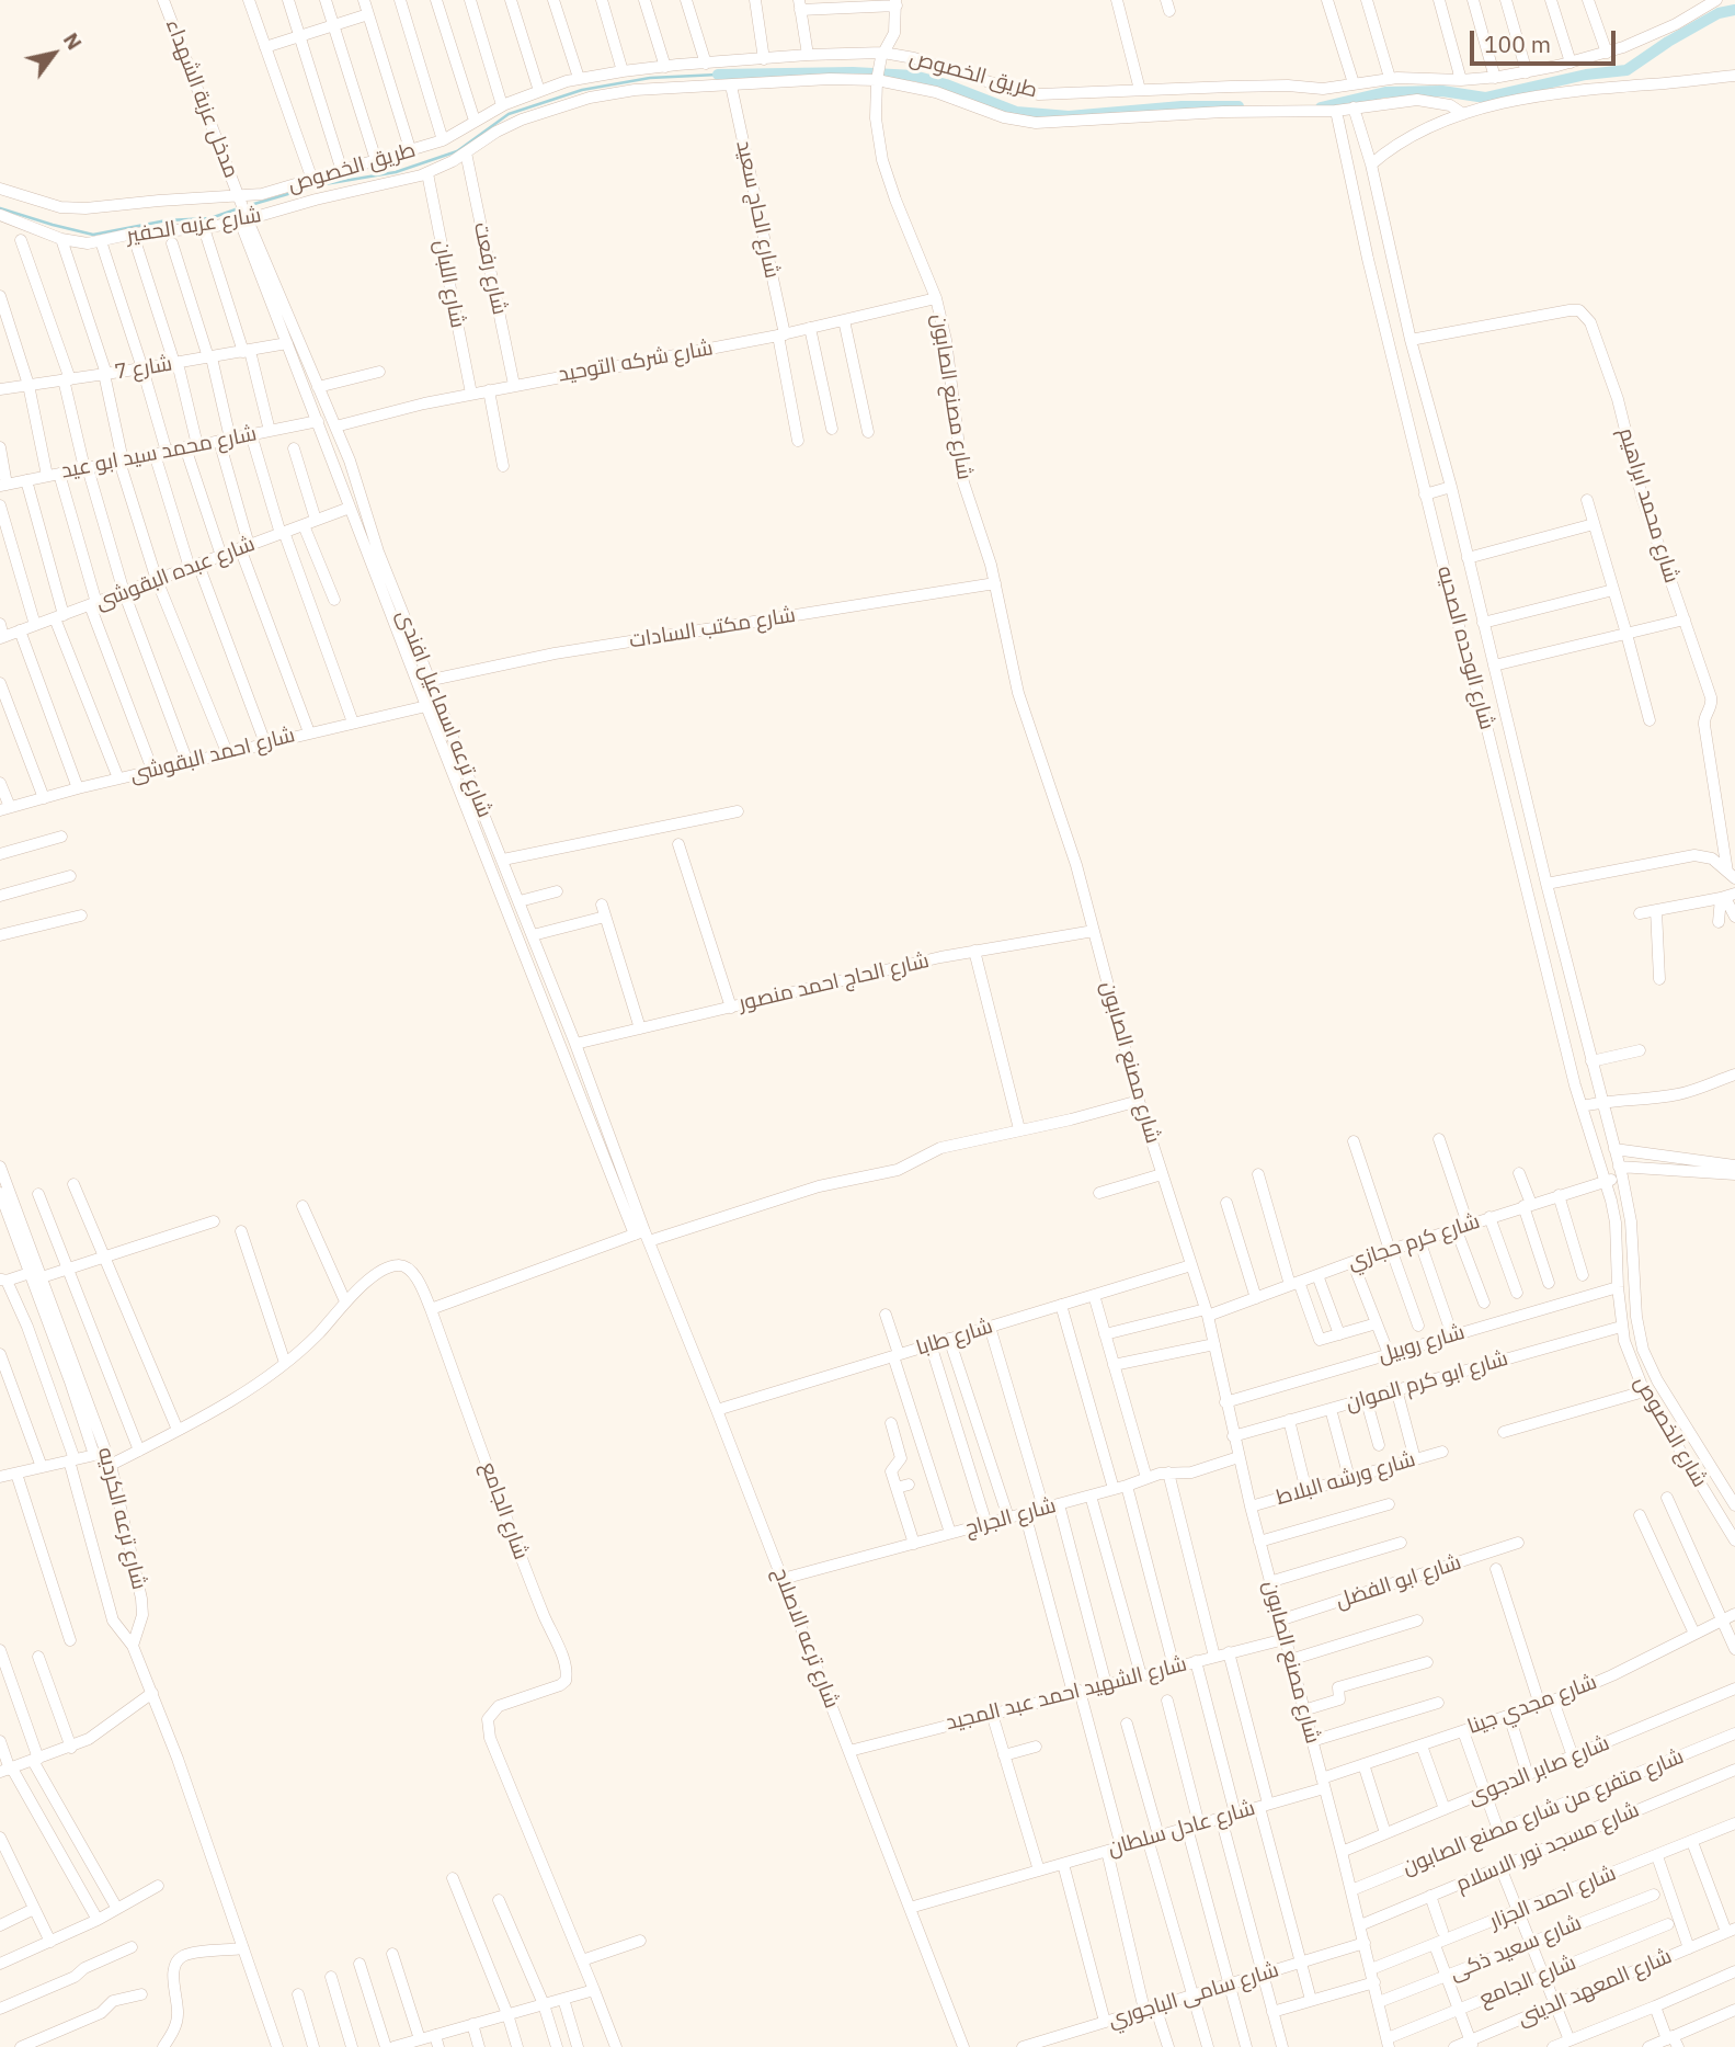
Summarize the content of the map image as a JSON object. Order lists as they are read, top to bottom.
{
  "streets": {
    "street": [
      "طريق الخصوص",
      "مدخل عزبة الشهداء",
      "شارع الحاج سعيد",
      "شارع عزبه الحفير",
      "شارع رفعت",
      "شارع اللبان",
      "شارع شركه التوحيد",
      "شارع 7",
      "شارع مصنع الصابون",
      "شارع محمد سيد ابو عيد",
      "شارع محمد ابراهيم",
      "شارع عبده البقوشى",
      "شارع مكتب السادات",
      "شارع الوحده الصحيه",
      "شارع ترعه اسماعيل افندى",
      "شارع احمد البقوشى",
      "شارع الحاج احمد منصور",
      "شارع كرم حجازي",
      "شارع طابا",
      "شارع روبيل",
      "شارع ابو كرم الموان",
      "شارع الخصوص",
      "شارع ورشه البلاط",
      "شارع الجامع",
      "شارع الجراج",
      "شارع ترعه الكرديه",
      "شارع ابو الفضل",
      "شارع ترعه الاصلاح",
      "شارع الشهيد احمد عبد المجيد",
      "شارع مجدي جينا",
      "شارع صابر الدجوى",
      "شارع متفرع من شارع مصنع الصابون",
      "شارع عادل سلطان",
      "شارع مسجد نور الاسلام",
      "شارع احمد الجزار",
      "شارع سعيد ذكى",
      "شارع المعهد الدينى",
      "شارع سامى الباجوري"
    ]
  },
  "crossings": [
    ["طريق الخصوص", "مدخل عزبة الشهداء"],
    ["طريق الخصوص", "شارع عزبه الحفير"],
    ["طريق الخصوص", "شارع مصنع الصابون"],
    ["طريق الخصوص", "شارع ترعه اسماعيل افندى"],
    ["مدخل عزبة الشهداء", "شارع عزبه الحفير"],
    ["مدخل عزبة الشهداء", "شارع ترعه اسماعيل افندى"],
    ["شارع الحاج سعيد", "شارع عزبه الحفير"],
    ["شارع الحاج سعيد", "شارع شركه التوحيد"],
    ["شارع عزبه الحفير", "شارع رفعت"],
    ["شارع عزبه الحفير", "شارع اللبان"],
    ["شارع عزبه الحفير", "شارع مصنع الصابون"],
    ["شارع عزبه الحفير", "شارع الوحده الصحيه"],
    ["شارع عزبه الحفير", "شارع ترعه اسماعيل افندى"],
    ["شارع رفعت", "شارع شركه التوحيد"],
    ["شارع اللبان", "شارع شركه التوحيد"],
    ["شارع شركه التوحيد", "شارع مصنع الصابون"],
    ["شارع شركه التوحيد", "شارع ترعه اسماعيل افندى"],
    ["شارع 7", "شارع ترعه اسماعيل افندى"],
    ["شارع مصنع الصابون", "شارع مكتب السادات"],
    ["شارع مصنع الصابون", "شارع الحاج احمد منصور"],
    ["شارع مصنع الصابون", "شارع كرم حجازي"],
    ["شارع مصنع الصابون", "شارع طابا"],
    ["شارع مصنع الصابون", "شارع روبيل"],
    ["شارع مصنع الصابون", "شارع ابو كرم الموان"],
    ["شارع مصنع الصابون", "شارع ورشه البلاط"],
    ["شارع مصنع الصابون", "شارع الجامع"],
    ["شارع مصنع الصابون", "شارع الجراج"],
    ["شارع مصنع الصابون", "شارع ابو الفضل"],
    ["شارع مصنع الصابون", "شارع الشهيد احمد عبد المجيد"],
    ["شارع مصنع الصابون", "شارع مجدي جينا"],
    ["شارع مصنع الصابون", "شارع صابر الدجوى"],
    ["شارع مصنع الصابون", "شارع متفرع من شارع مصنع الصابون"],
    ["شارع مصنع الصابون", "شارع عادل سلطان"],
    ["شارع مصنع الصابون", "شارع مسجد نور الاسلام"],
    ["شارع مصنع الصابون", "شارع احمد الجزار"],
    ["شارع مصنع الصابون", "شارع سعيد ذكى"],
    ["شارع مصنع الصابون", "شارع سامى الباجوري"],
    ["شارع محمد سيد ابو عيد", "شارع ترعه اسماعيل افندى"],
    ["شارع محمد ابراهيم", "شارع الوحده الصحيه"],
    ["شارع عبده البقوشى", "شارع ترعه اسماعيل افندى"],
    ["شارع مكتب السادات", "شارع ترعه اسماعيل افندى"],
    ["شارع الوحده الصحيه", "شارع كرم حجازي"],
    ["شارع الوحده الصحيه", "شارع الخصوص"],
    ["شارع ترعه اسماعيل افندى", "شارع احمد البقوشى"],
    ["شارع ترعه اسماعيل افندى", "شارع الحاج احمد منصور"],
    ["شارع ترعه اسماعيل افندى", "شارع ترعه الاصلاح"],
    ["شارع كرم حجازي", "شارع الخصوص"],
    ["شارع طابا", "شارع ترعه الاصلاح"],
    ["شارع روبيل", "شارع الخصوص"],
    ["شارع ابو كرم الموان", "شارع الخصوص"],
    ["شارع الجامع", "شارع ترعه الكرديه"],
    ["شارع الجراج", "شارع ترعه الاصلاح"],
    ["شارع ترعه الاصلاح", "شارع الشهيد احمد عبد المجيد"],
    ["شارع ترعه الاصلاح", "شارع عادل سلطان"],
    ["شارع مجدي جينا", "شارع عادل سلطان"]
  ],
  "scale_bar": "100 m",
  "north": "top right"
}
